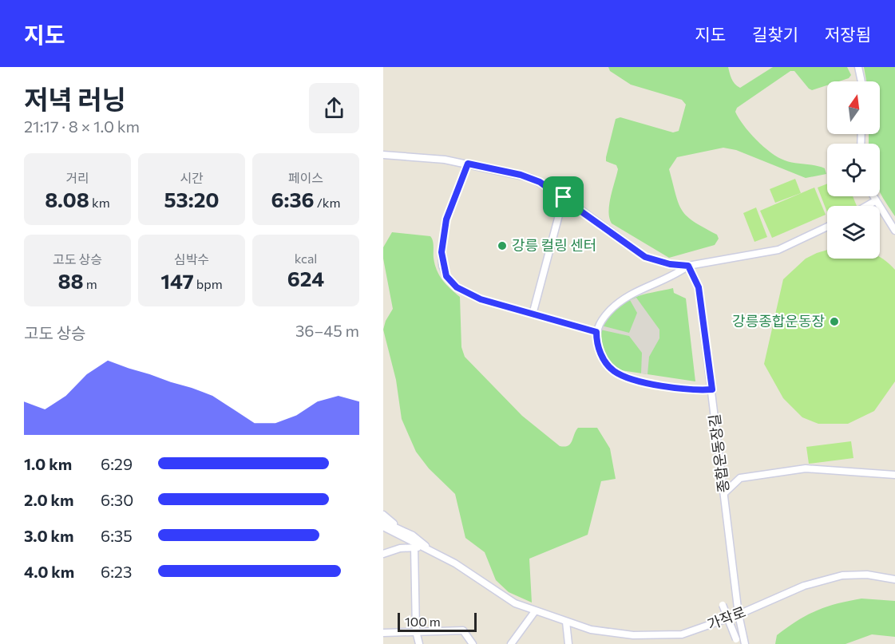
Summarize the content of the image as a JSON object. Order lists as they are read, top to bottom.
{
  "streets": {
    "street": ["종합운동장길", "가작로"]
  },
  "crossings": [
    ["종합운동장길", "가작로"]
  ],
  "places": ["강릉 컬링 센터", "강릉종합운동장"],
  "scale_bar": "100 m",
  "north": "top",
  "page": {
    "header": "지도",
    "nav": ["지도", "길찾기", "저장됨"],
    "heading": ["저녁 러닝", "21:17 · 8 × 1.0 km"],
    "stats": [
      ["거리", "8.08 km"],
      ["시간", "53:20"],
      ["페이스", "6:36 /km"],
      ["고도 상승", "88 m"],
      ["심박수", "147 bpm"],
      ["kcal", "624"]
    ],
    "chart": ["고도 상승", "36–45 m"],
    "list": [
      {
        "name": "1.0 km",
        "note": "6:29"
      },
      {
        "name": "2.0 km",
        "note": "6:30"
      },
      {
        "name": "3.0 km",
        "note": "6:35"
      },
      {
        "name": "4.0 km",
        "note": "6:23"
      }
    ],
    "scale": "100 m"
  }
}
